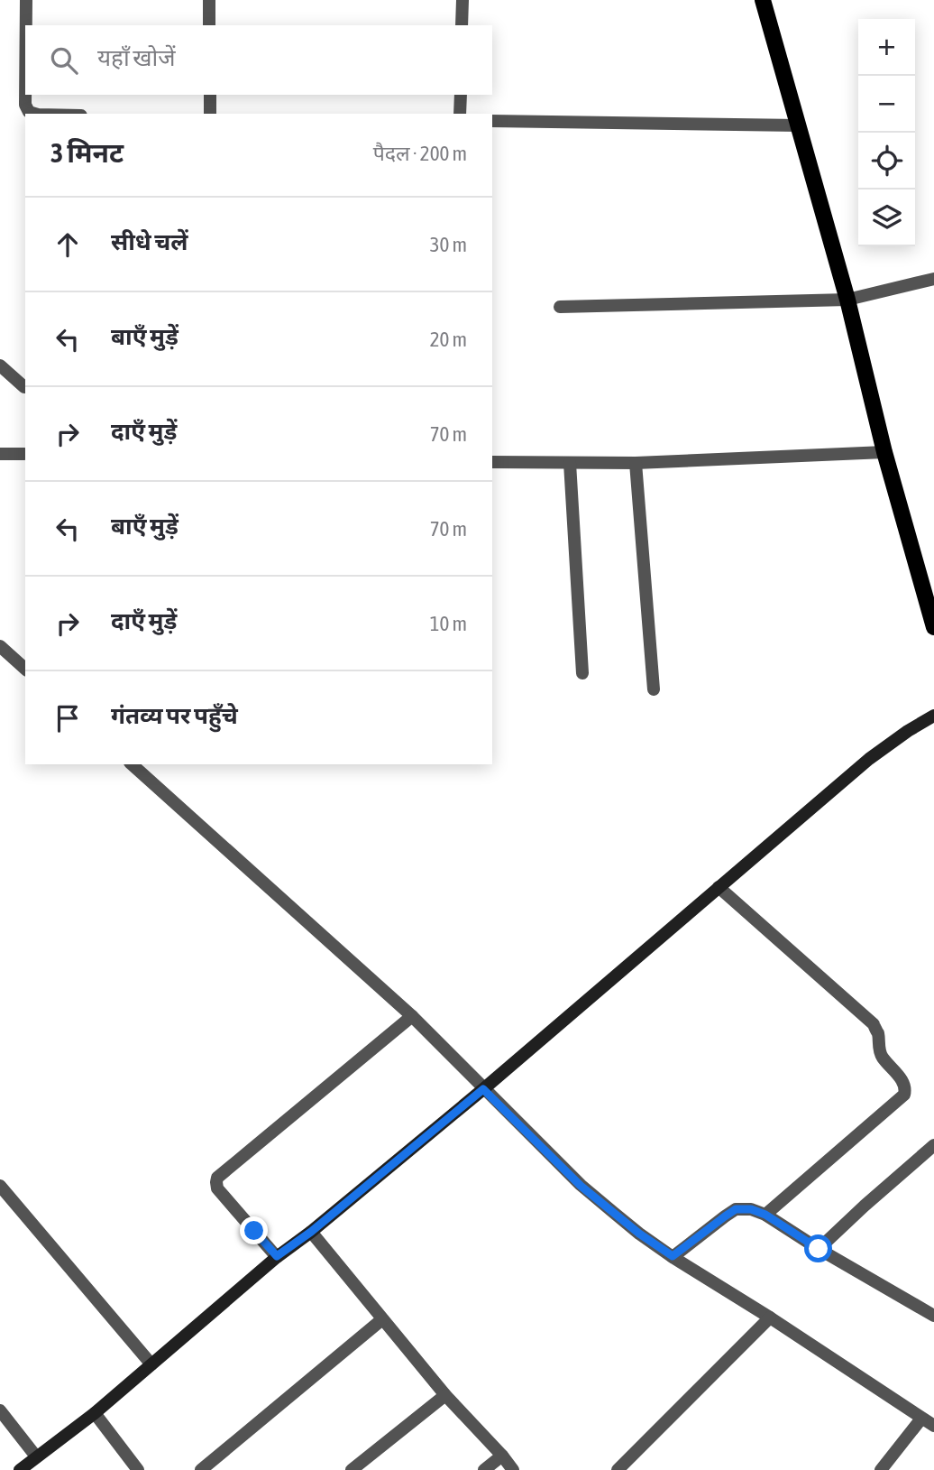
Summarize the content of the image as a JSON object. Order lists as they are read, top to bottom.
{
  "page": {
    "map_buttons": ["+", "−"],
    "search": "यहाँ खोजें",
    "heading": ["3 मिनट", "पैदल · 200 m"],
    "list": [
      ["सीधे चलें", "30 m"],
      ["बाएँ मुड़ें", "20 m"],
      ["दाएँ मुड़ें", "70 m"],
      ["बाएँ मुड़ें", "70 m"],
      ["दाएँ मुड़ें", "10 m"],
      "गंतव्य पर पहुँचे"
    ]
  }
}
